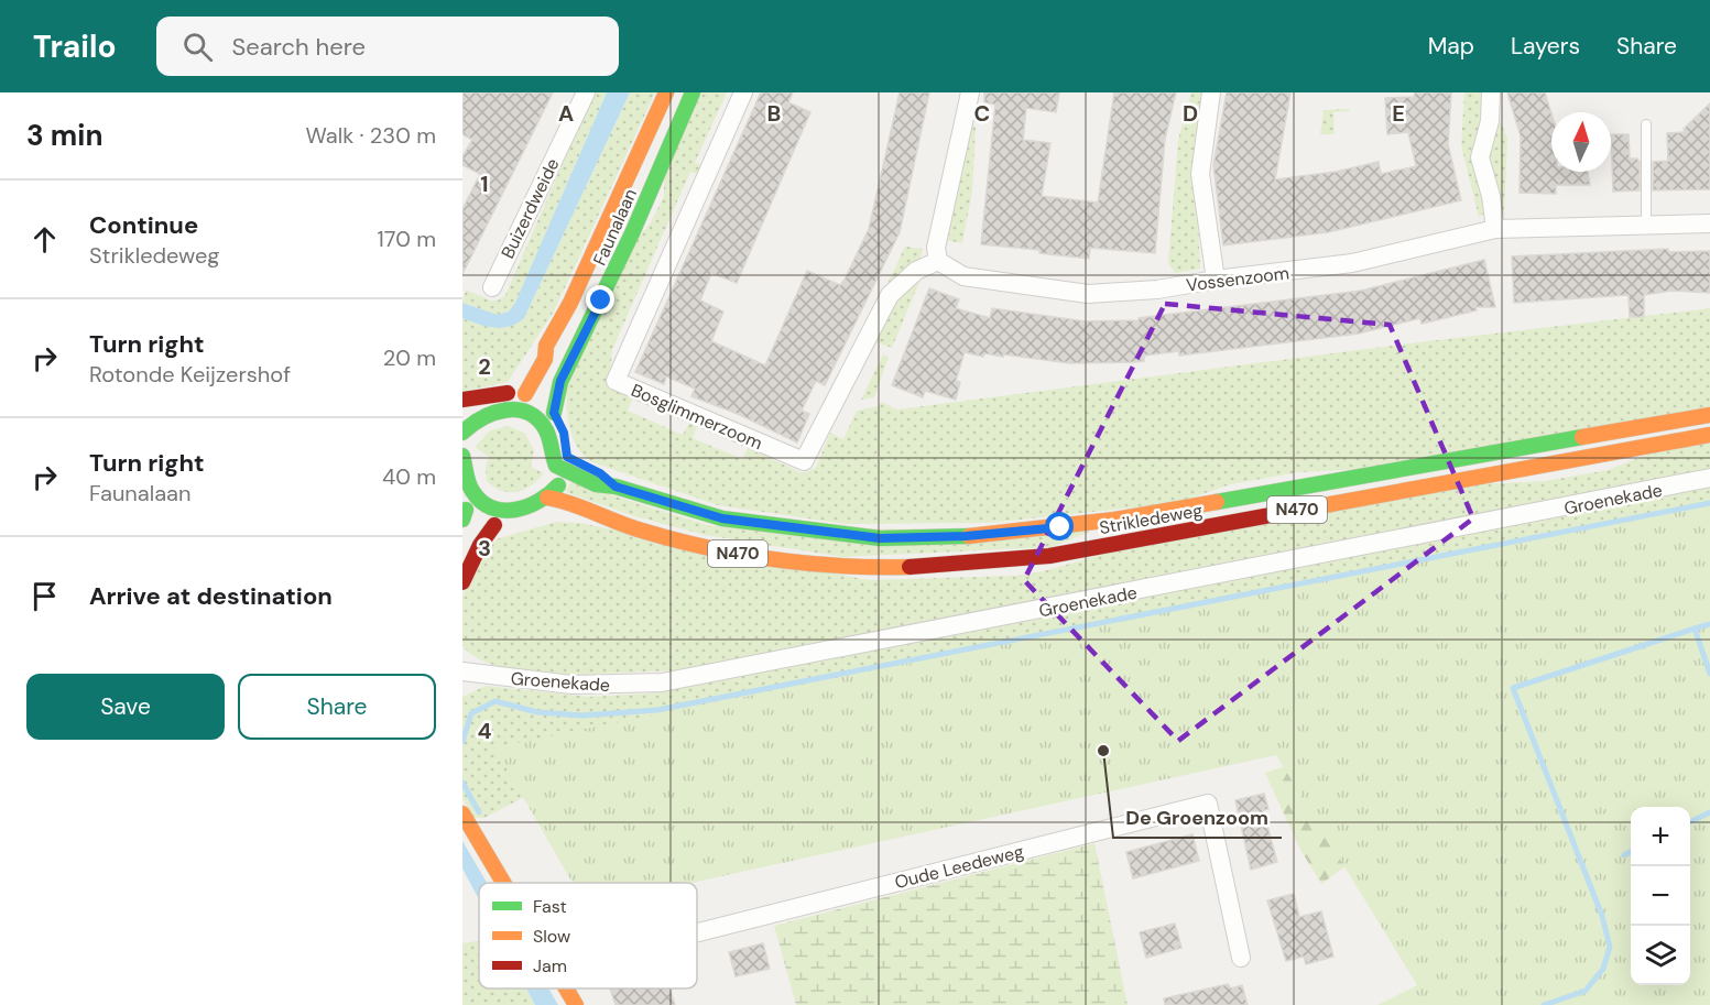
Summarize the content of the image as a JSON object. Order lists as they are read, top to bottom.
{
  "streets": {
    "main road": ["Faunalaan", "N470", "Strikledeweg"],
    "street": [
      "Buizerdweide",
      "Vossenzoom",
      "Bosglimmerzoom",
      "Groenekade",
      "Oude Leedeweg"
    ]
  },
  "crossings": [
    ["Vossenzoom", "Bosglimmerzoom"]
  ],
  "places": ["De Groenzoom"],
  "legend": ["Fast", "Slow", "Jam"],
  "north": "top",
  "page": {
    "header": "Trailo",
    "search": "Search here",
    "nav": ["Map", "Layers", "Share"],
    "heading": ["3 min", "Walk · 230 m"],
    "list": [
      ["Continue", "Strikledeweg", "170 m"],
      ["Turn right", "Rotonde Keijzershof", "20 m"],
      ["Turn right", "Faunalaan", "40 m"],
      "Arrive at destination"
    ],
    "buttons": ["Save", "Share"],
    "map_buttons": ["+", "−"]
  },
  "grid": {
    "columns": [
      "A",
      "B",
      "C",
      "D",
      "E"
    ],
    "rows": [
      "1",
      "2",
      "3",
      "4"
    ]
  }
}
